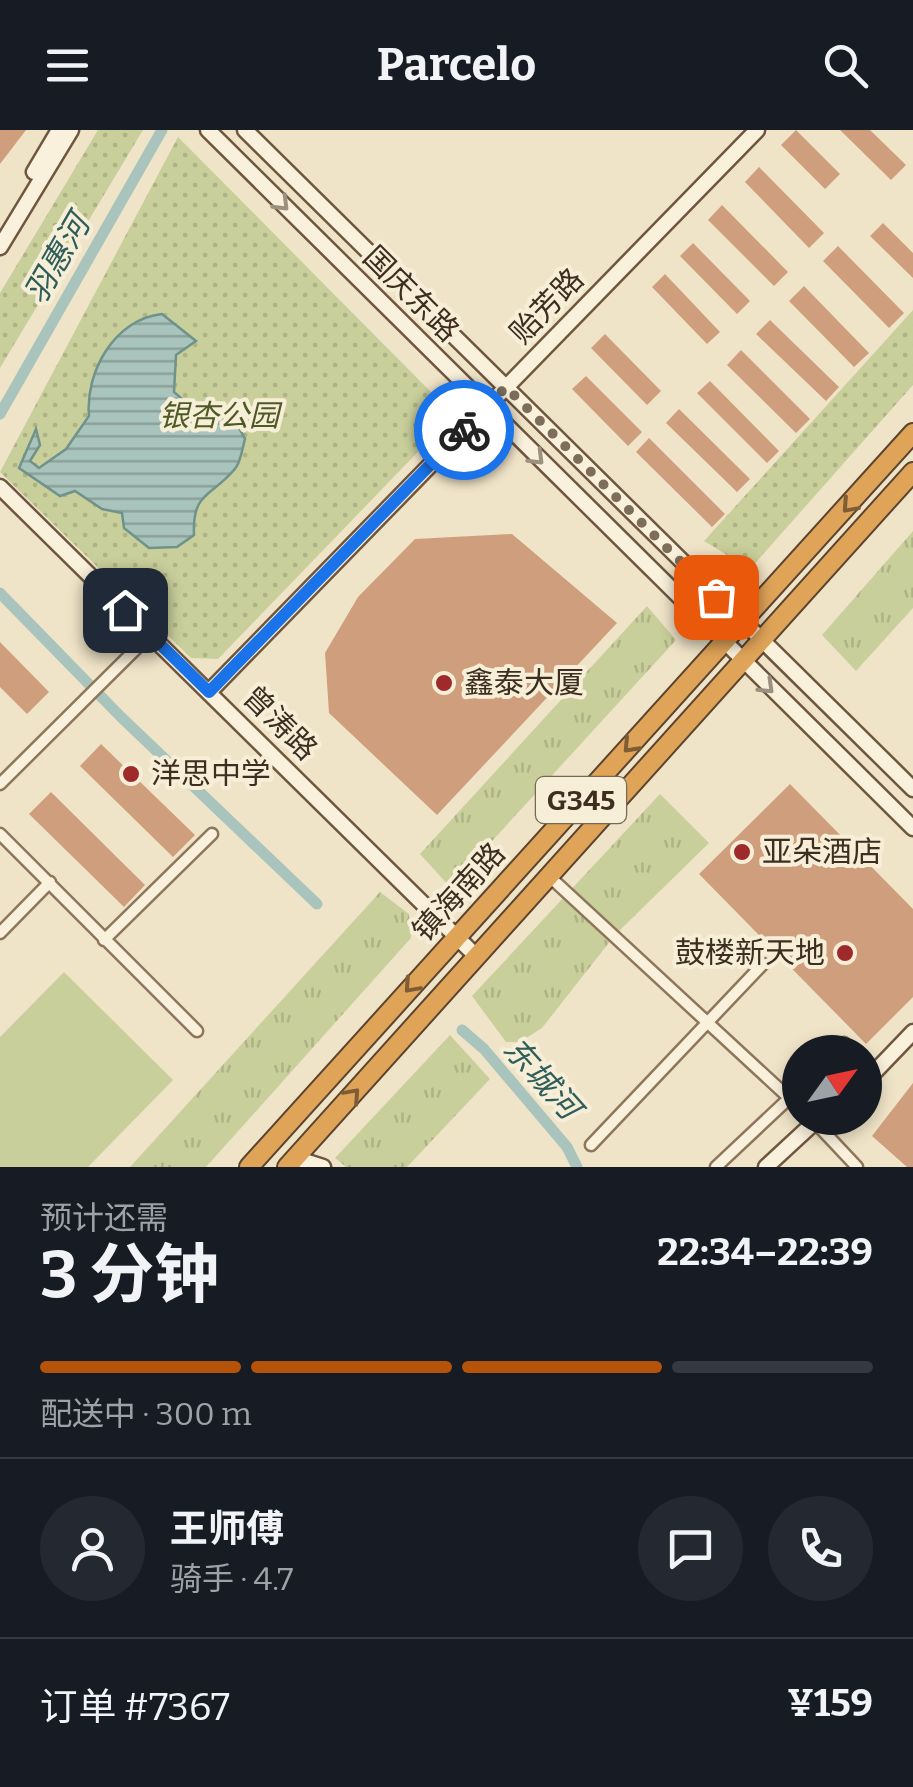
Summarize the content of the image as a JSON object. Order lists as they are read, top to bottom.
{
  "streets": {
    "highway": ["G345", "镇海南路"],
    "main road": ["国庆东路", "贻芳路", "曾涛路"]
  },
  "crossings": [
    ["国庆东路", "贻芳路"],
    ["国庆东路", "镇海南路"],
    ["贻芳路", "曾涛路"],
    ["曾涛路", "镇海南路"]
  ],
  "water": ["羽惠河", "东城河"],
  "parks": ["银杏公园"],
  "places": [
    "鑫泰大厦",
    "洋思中学",
    "亚朵酒店",
    "鼓楼新天地"
  ],
  "north": "top right",
  "page": {
    "header": "Parcelo",
    "heading": ["3 分钟", "预计还需", "22:34–22:39"],
    "panel": [
      "王师傅",
      "骑手 · 4.7",
      "订单 #7367",
      "¥159"
    ],
    "bar": "配送中 · 300 m"
  }
}
